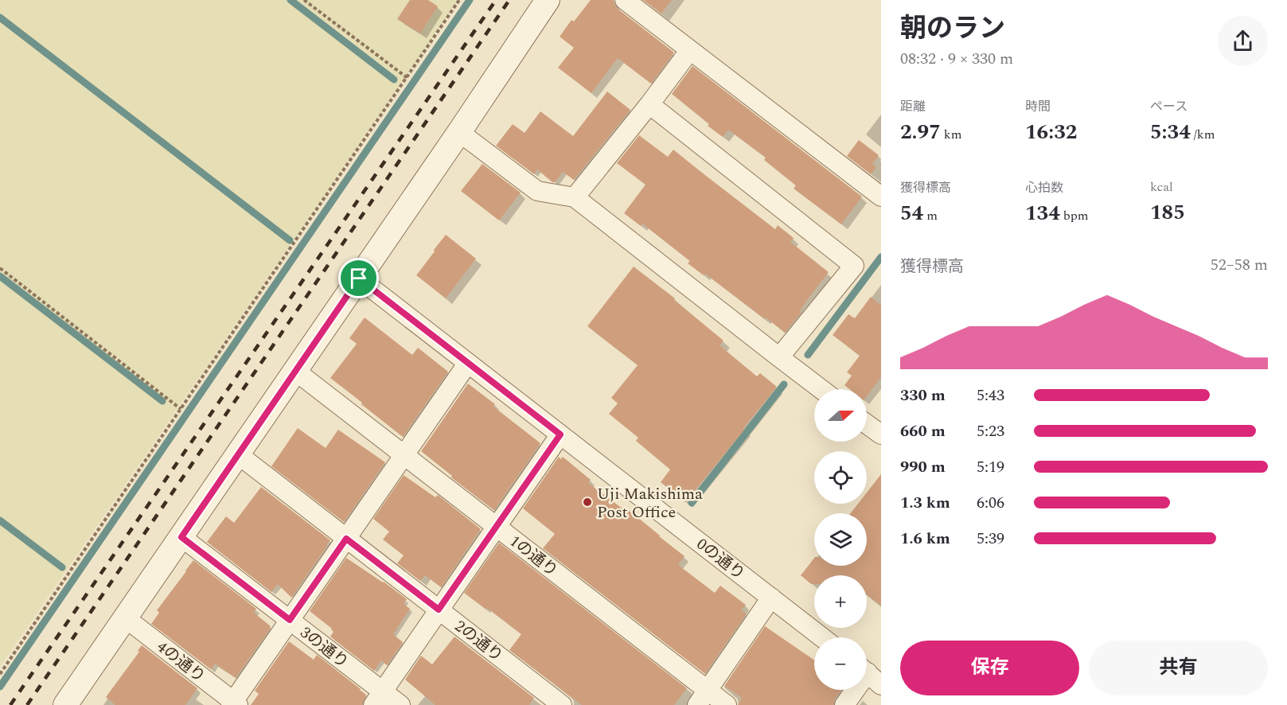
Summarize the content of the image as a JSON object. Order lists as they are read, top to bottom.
{
  "streets": {
    "street": [
      "1の通り",
      "0の通り",
      "2の通り",
      "3の通り",
      "4の通り"
    ]
  },
  "places": ["Uji Makishima Post Office"],
  "north": "right",
  "page": {
    "heading": ["朝のラン", "08:32 · 9 × 330 m"],
    "stats": [
      ["距離", "2.97 km"],
      ["時間", "16:32"],
      ["ペース", "5:34 /km"],
      ["獲得標高", "54 m"],
      ["心拍数", "134 bpm"],
      ["kcal", "185"]
    ],
    "chart": ["獲得標高", "52–58 m"],
    "list": [
      {
        "name": "330 m",
        "note": "5:43"
      },
      {
        "name": "660 m",
        "note": "5:23"
      },
      {
        "name": "990 m",
        "note": "5:19"
      },
      {
        "name": "1.3 km",
        "note": "6:06"
      },
      {
        "name": "1.6 km",
        "note": "5:39"
      }
    ],
    "map_buttons": ["+", "−"],
    "buttons": ["保存", "共有"]
  }
}
